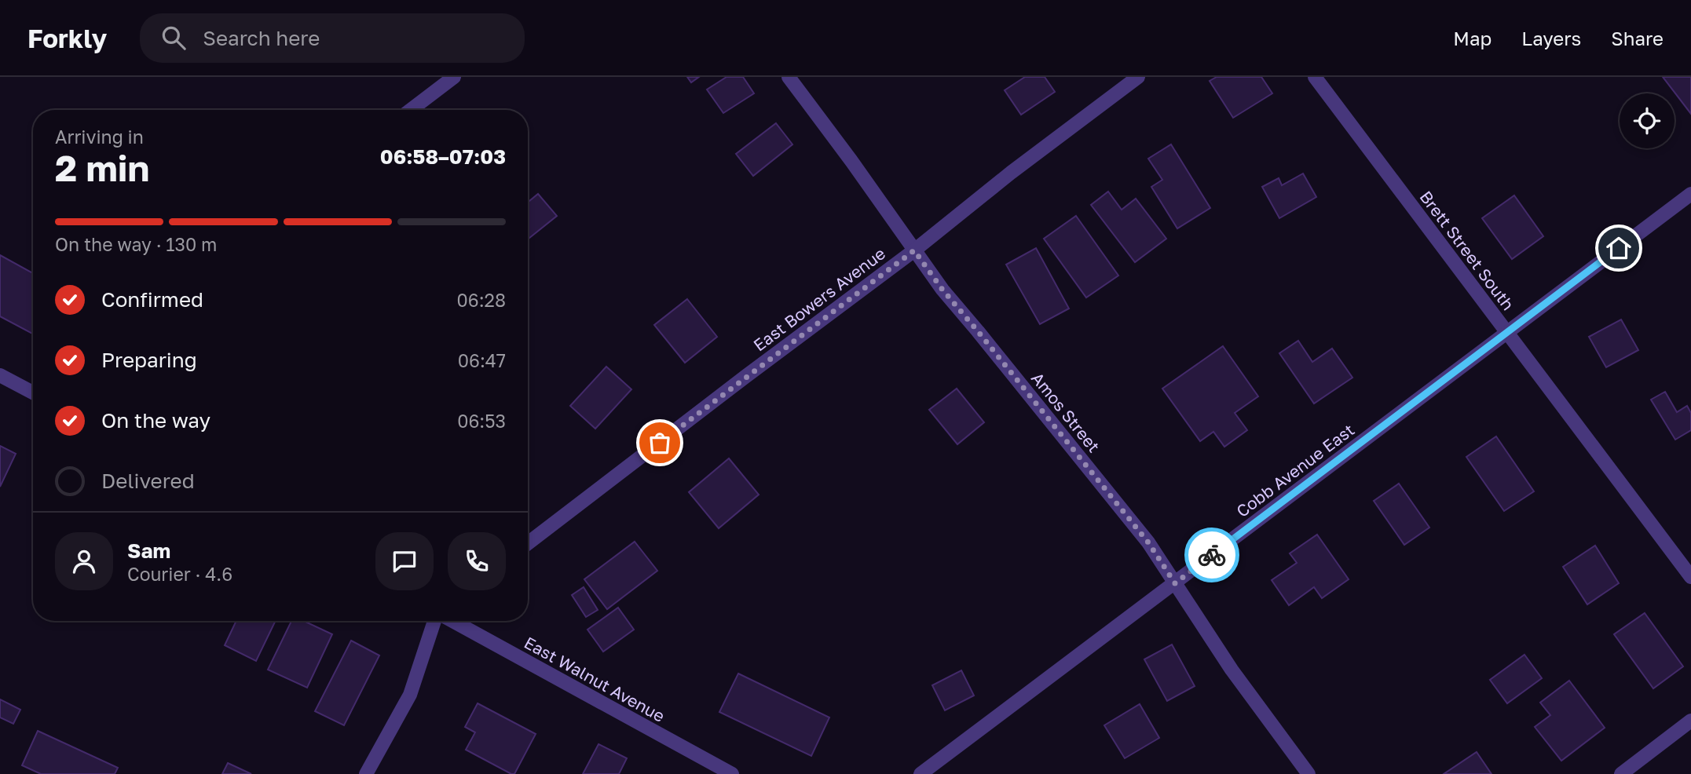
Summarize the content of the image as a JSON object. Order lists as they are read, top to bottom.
{
  "streets": {
    "street": [
      "Brett Street South",
      "East Bowers Avenue",
      "Amos Street",
      "Cobb Avenue East",
      "East Walnut Avenue"
    ]
  },
  "crossings": [
    ["Brett Street South", "Cobb Avenue East"],
    ["East Bowers Avenue", "Amos Street"],
    ["Amos Street", "Cobb Avenue East"]
  ],
  "page": {
    "header": "Forkly",
    "search": "Search here",
    "nav": ["Map", "Layers", "Share"],
    "heading": ["2 min", "Arriving in", "06:58–07:03"],
    "panel": ["Sam", "Courier · 4.6"],
    "bar": "On the way · 130 m",
    "list": [
      ["Confirmed", "06:28"],
      ["Preparing", "06:47"],
      ["On the way", "06:53"],
      "Delivered"
    ]
  }
}
